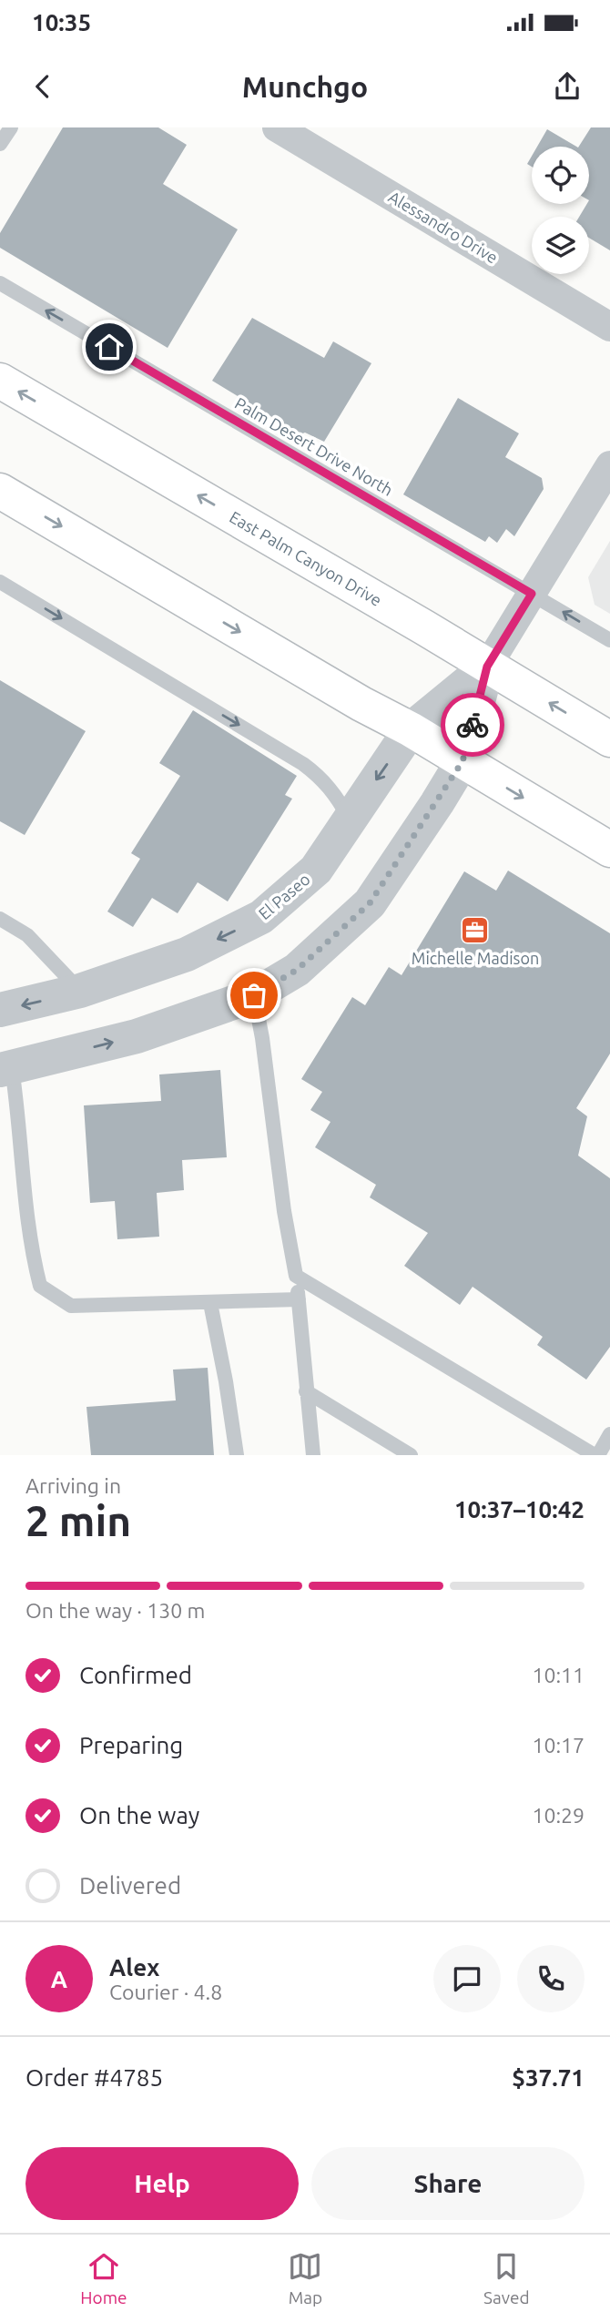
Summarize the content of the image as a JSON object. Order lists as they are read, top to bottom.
{
  "streets": {
    "main road": ["East Palm Canyon Drive"],
    "street": ["Alessandro Drive", "El Paseo"],
    "lane": ["Palm Desert Drive North"]
  },
  "crossings": [
    ["East Palm Canyon Drive", "El Paseo"]
  ],
  "one_way": ["Palm Desert Drive North"],
  "places": {
    "office": ["Michelle Madison"]
  },
  "page": {
    "status": "10:35",
    "header": "Munchgo",
    "heading": ["2 min", "Arriving in", "10:37–10:42"],
    "panel": [
      "Alex",
      "Courier · 4.8",
      "Order #4785",
      "$37.71"
    ],
    "bar": "On the way · 130 m",
    "list": [
      ["Confirmed", "10:11"],
      ["Preparing", "10:17"],
      ["On the way", "10:29"],
      "Delivered"
    ],
    "round": "A",
    "buttons": ["Help", "Share"],
    "tabs": ["Home", "Map", "Saved"]
  }
}
